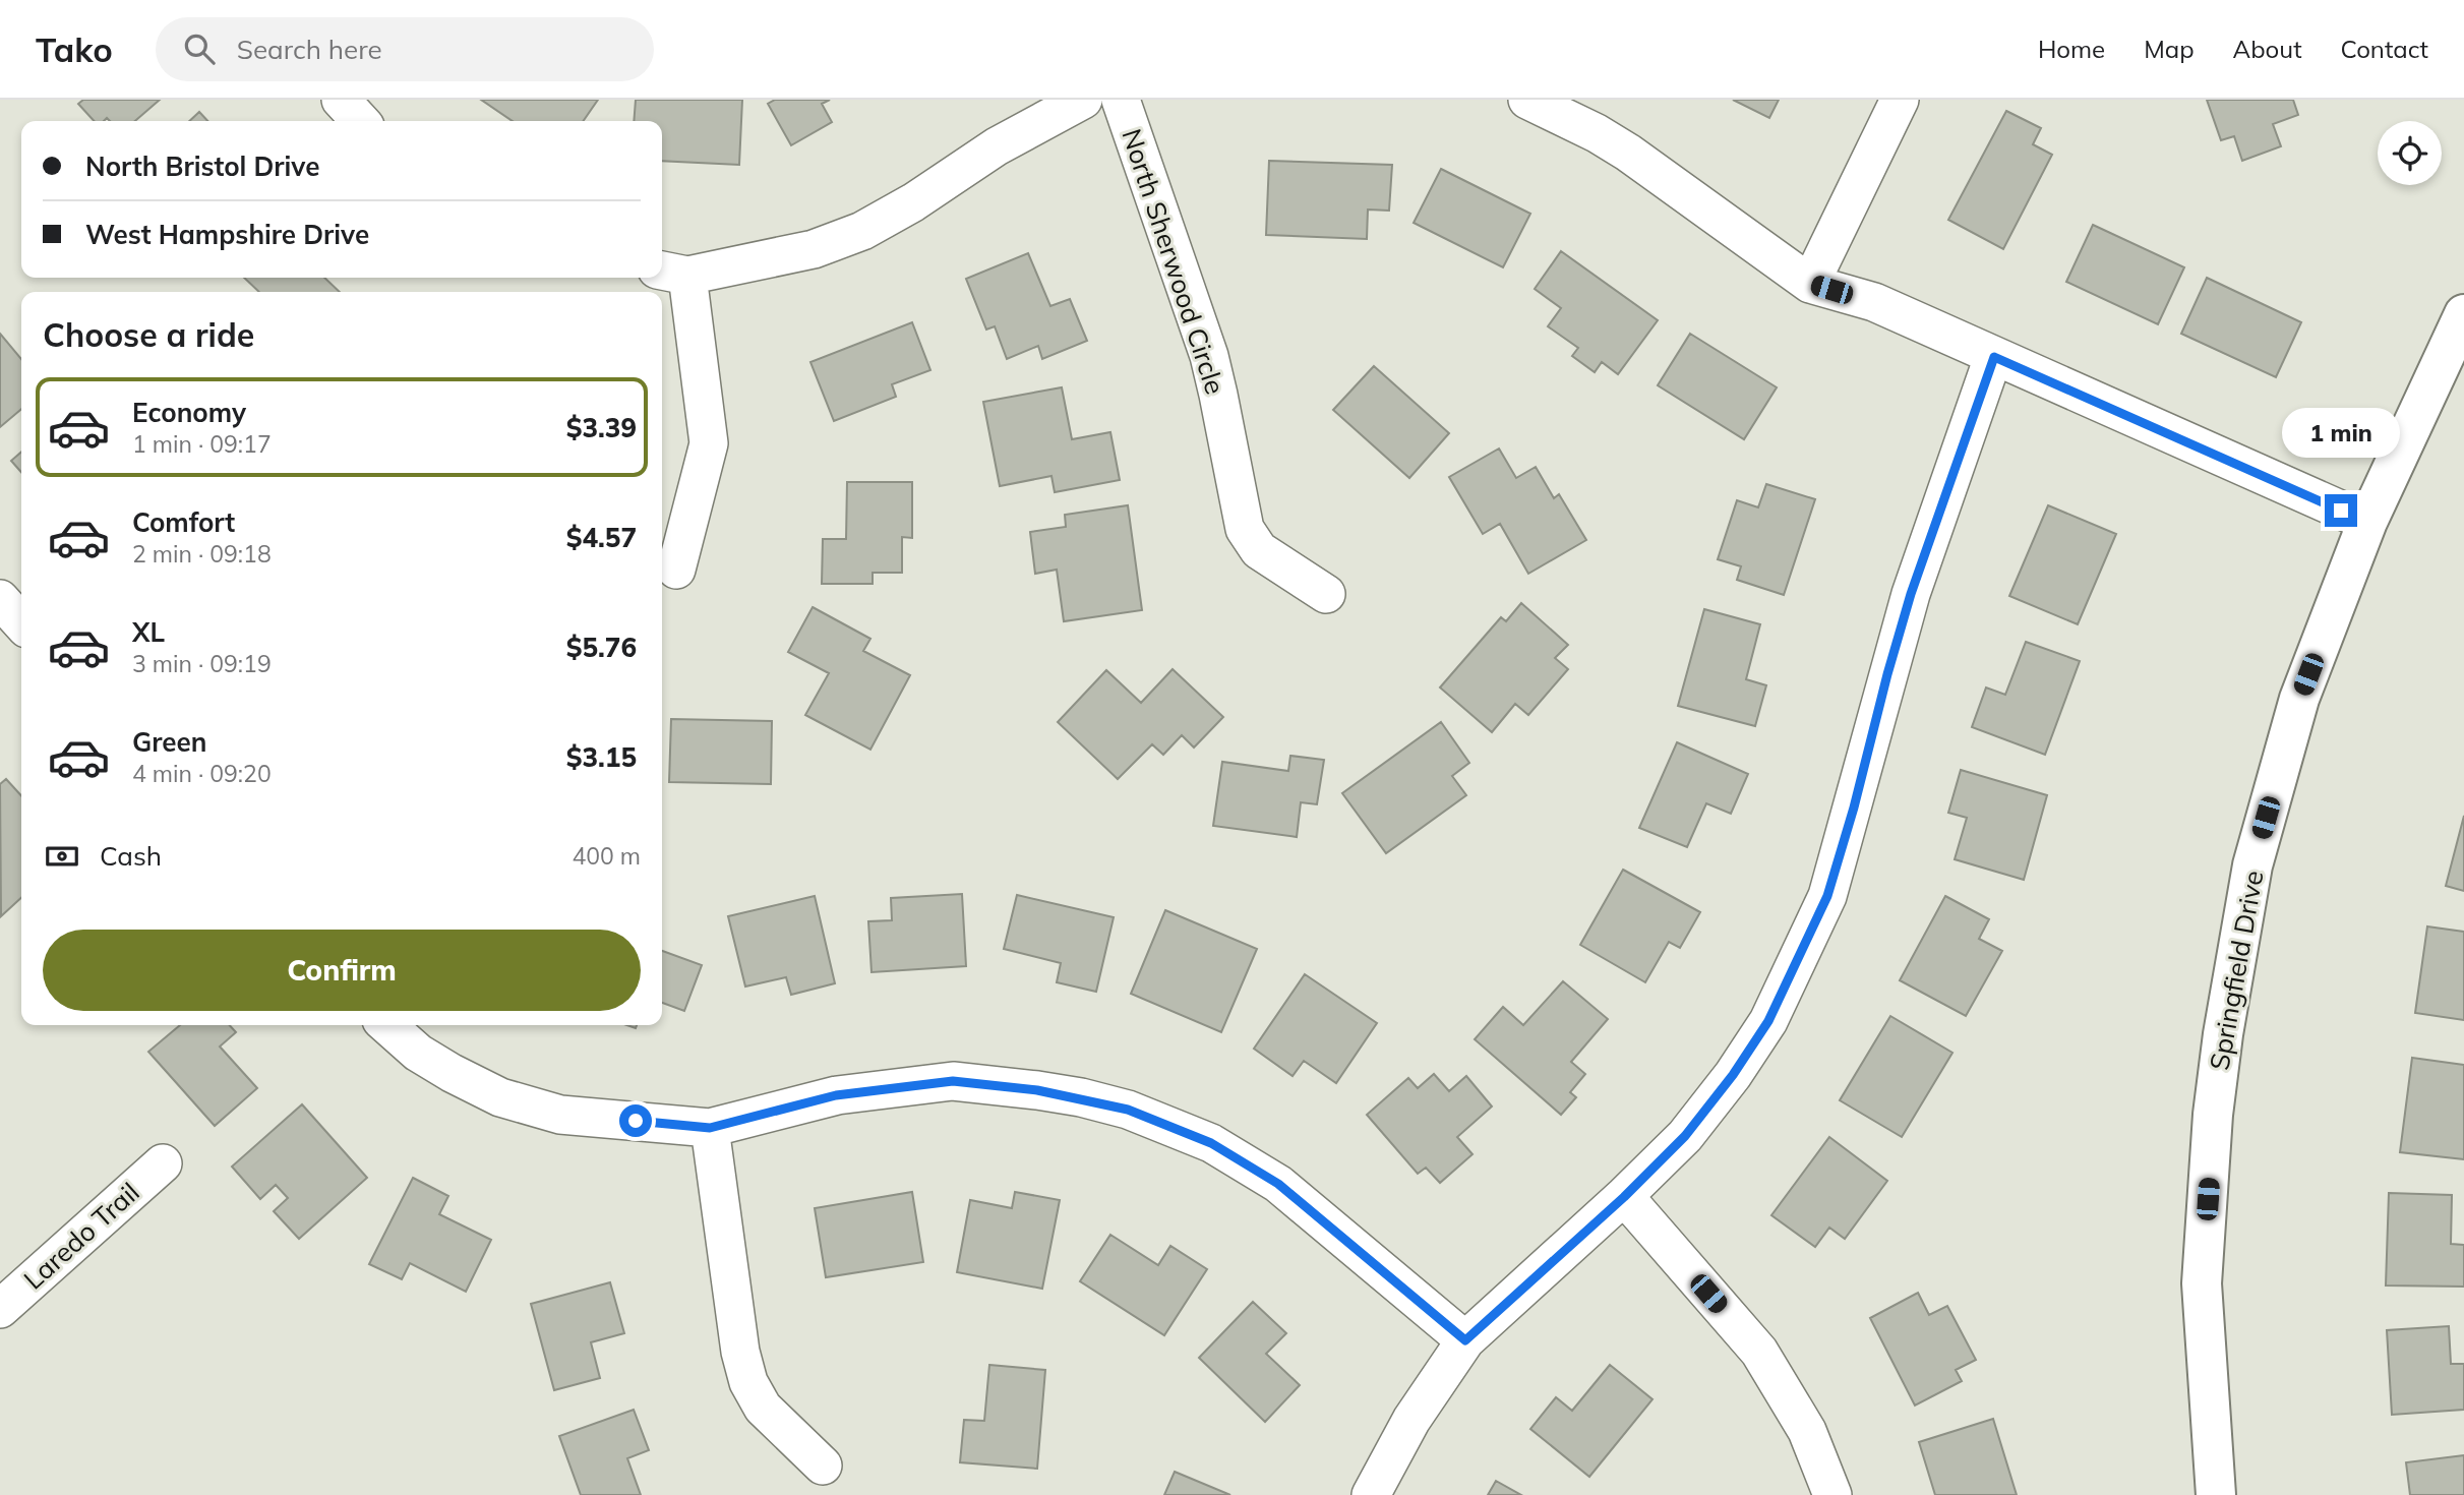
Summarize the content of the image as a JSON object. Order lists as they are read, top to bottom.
{
  "streets": {
    "street": ["North Sherwood Circle", "Springfield Drive", "Laredo Trail"]
  },
  "page": {
    "header": "Tako",
    "search": "Search here",
    "nav": [
      "Home",
      "Map",
      "About",
      "Contact"
    ],
    "banner": ["North Bristol Drive", "West Hampshire Drive"],
    "heading": "Choose a ride",
    "list": [
      {
        "name": "Economy",
        "note": "1 min · 09:17",
        "value": "$3.39"
      },
      {
        "name": "Comfort",
        "note": "2 min · 09:18",
        "value": "$4.57"
      },
      {
        "name": "XL",
        "note": "3 min · 09:19",
        "value": "$5.76"
      },
      {
        "name": "Green",
        "note": "4 min · 09:20",
        "value": "$3.15"
      }
    ],
    "bubble": "1 min",
    "pay": ["Cash", "400 m"],
    "buttons": "Confirm"
  }
}
